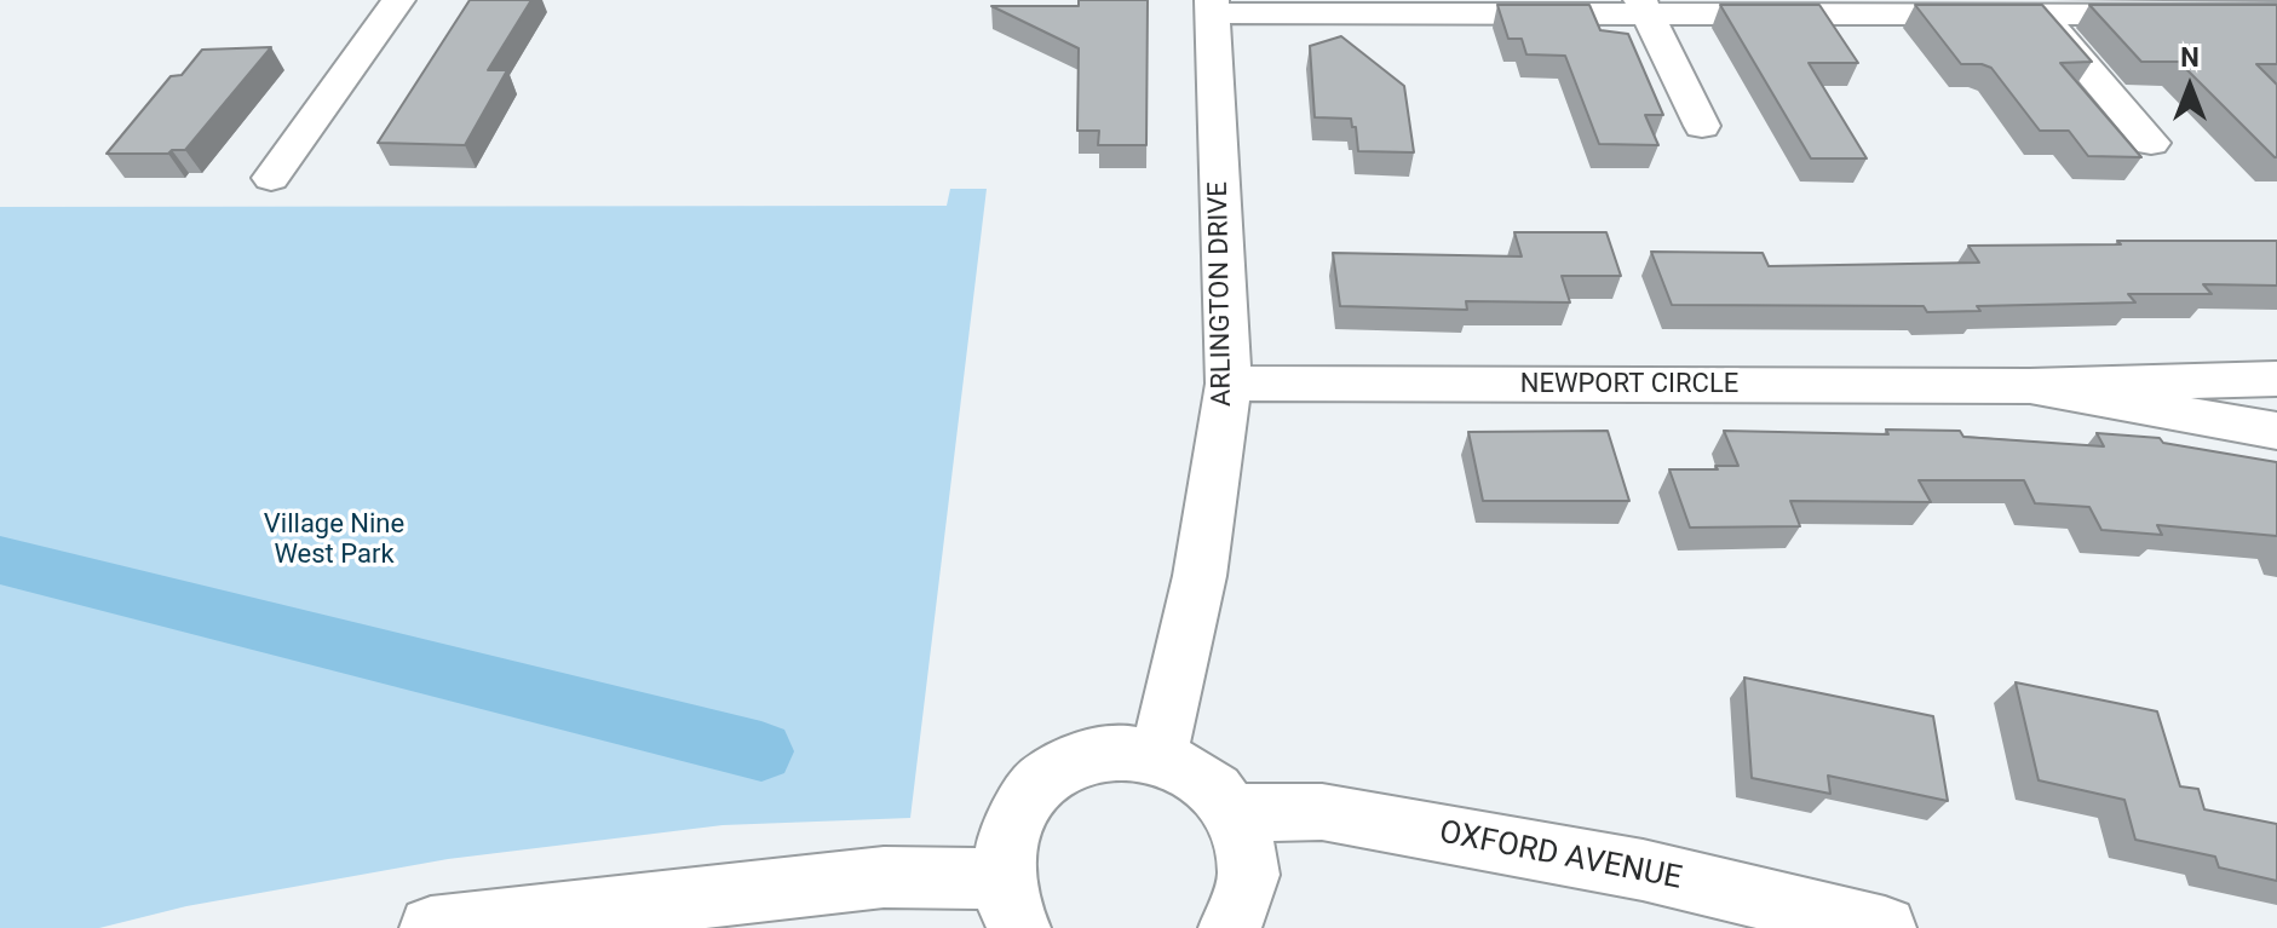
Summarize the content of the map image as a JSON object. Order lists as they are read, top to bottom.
{
  "streets": {
    "street": ["ARLINGTON DRIVE", "NEWPORT CIRCLE", "OXFORD AVENUE"]
  },
  "crossings": [
    ["ARLINGTON DRIVE", "NEWPORT CIRCLE"]
  ],
  "parks": ["Village Nine West Park"],
  "north": "top"
}
